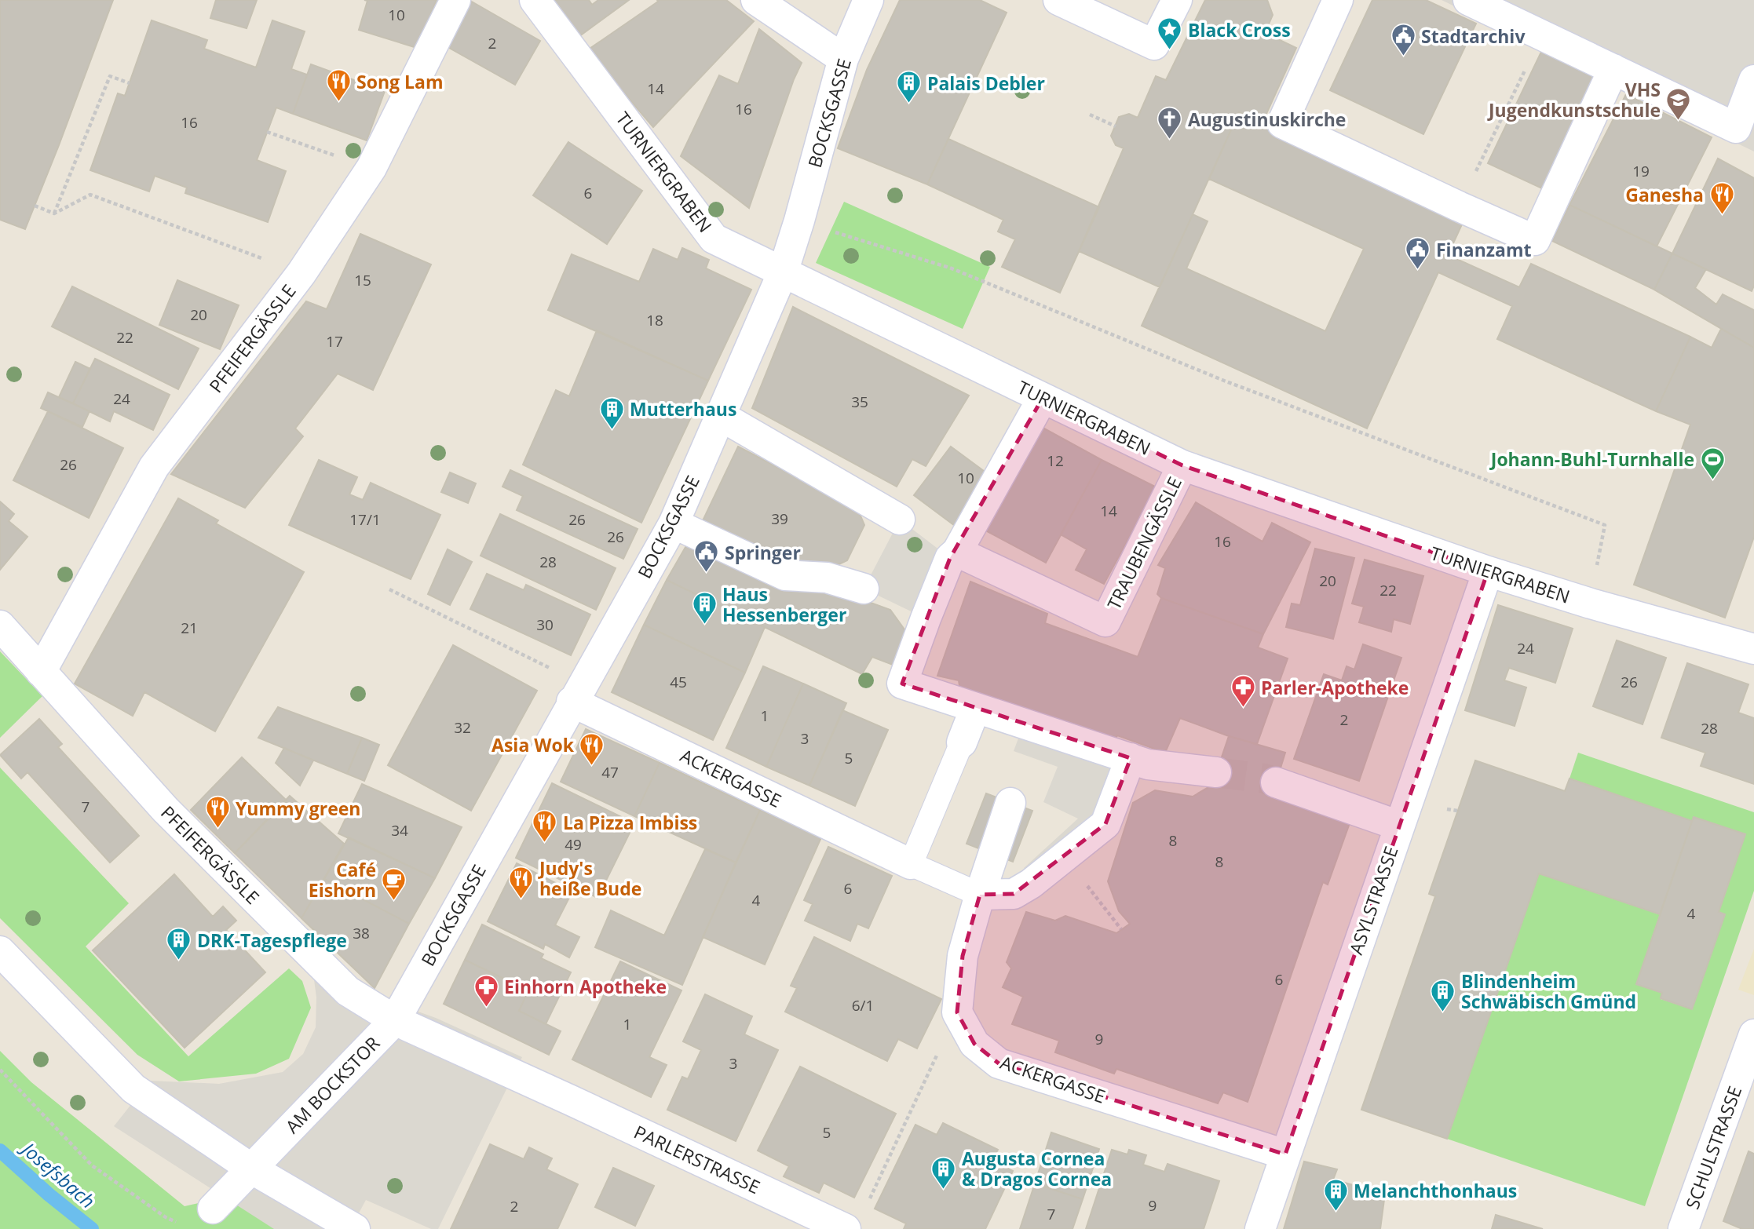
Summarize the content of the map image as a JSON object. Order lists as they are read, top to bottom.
{
  "streets": {
    "street": [
      "BOCKSGASSE",
      "TURNIERGRABEN",
      "PFEIFERGÄSSLE",
      "TRAUBENGÄSSLE",
      "ACKERGASSE",
      "ASYLSTRASSE",
      "AM BOCKSTOR",
      "SCHULSTRASSE",
      "PARLERSTRASSE"
    ]
  },
  "crossings": [
    ["BOCKSGASSE", "TURNIERGRABEN"],
    ["BOCKSGASSE", "PFEIFERGÄSSLE"],
    ["BOCKSGASSE", "ACKERGASSE"],
    ["BOCKSGASSE", "AM BOCKSTOR"],
    ["BOCKSGASSE", "PARLERSTRASSE"],
    ["TURNIERGRABEN", "TRAUBENGÄSSLE"],
    ["TURNIERGRABEN", "ASYLSTRASSE"],
    ["PFEIFERGÄSSLE", "AM BOCKSTOR"],
    ["PFEIFERGÄSSLE", "PARLERSTRASSE"],
    ["ACKERGASSE", "ASYLSTRASSE"],
    ["AM BOCKSTOR", "PARLERSTRASSE"]
  ],
  "water": ["Josefsbach"],
  "places": {
    "place": ["Black Cross"],
    "public building": ["Stadtarchiv", "Finanzamt", "Springer"],
    "restaurant": [
      "Song Lam",
      "Ganesha",
      "Asia Wok",
      "Yummy green",
      "La Pizza Imbiss",
      "Judy's heiße Bude"
    ],
    "building": [
      "Palais Debler",
      "Mutterhaus",
      "Haus Hessenberger",
      "DRK-Tagespflege",
      "Blindenheim Schwäbisch Gmünd",
      "Augusta Cornea & Dragos Cornea",
      "Melanchthonhaus"
    ],
    "school or university": ["VHS Jugendkunstschule"],
    "church": ["Augustinuskirche"],
    "sports": ["Johann-Buhl-Turnhalle"],
    "pharmacy": ["Parler-Apotheke", "Einhorn Apotheke"],
    "cafe": ["Café Eishorn"]
  },
  "house_numbers": [
    "10",
    "2",
    "14",
    "16",
    "16",
    "19",
    "6",
    "15",
    "20",
    "18",
    "22",
    "17",
    "24",
    "35",
    "12",
    "26",
    "10",
    "14",
    "39",
    "17/1",
    "26",
    "26",
    "16",
    "28",
    "20",
    "22",
    "30",
    "21",
    "24",
    "45",
    "26",
    "1",
    "2",
    "32",
    "28",
    "3",
    "5",
    "47",
    "7",
    "34",
    "8",
    "49",
    "8",
    "6",
    "4",
    "4",
    "38",
    "6",
    "6/1",
    "1",
    "9",
    "3",
    "5",
    "9",
    "2",
    "7"
  ]
}
